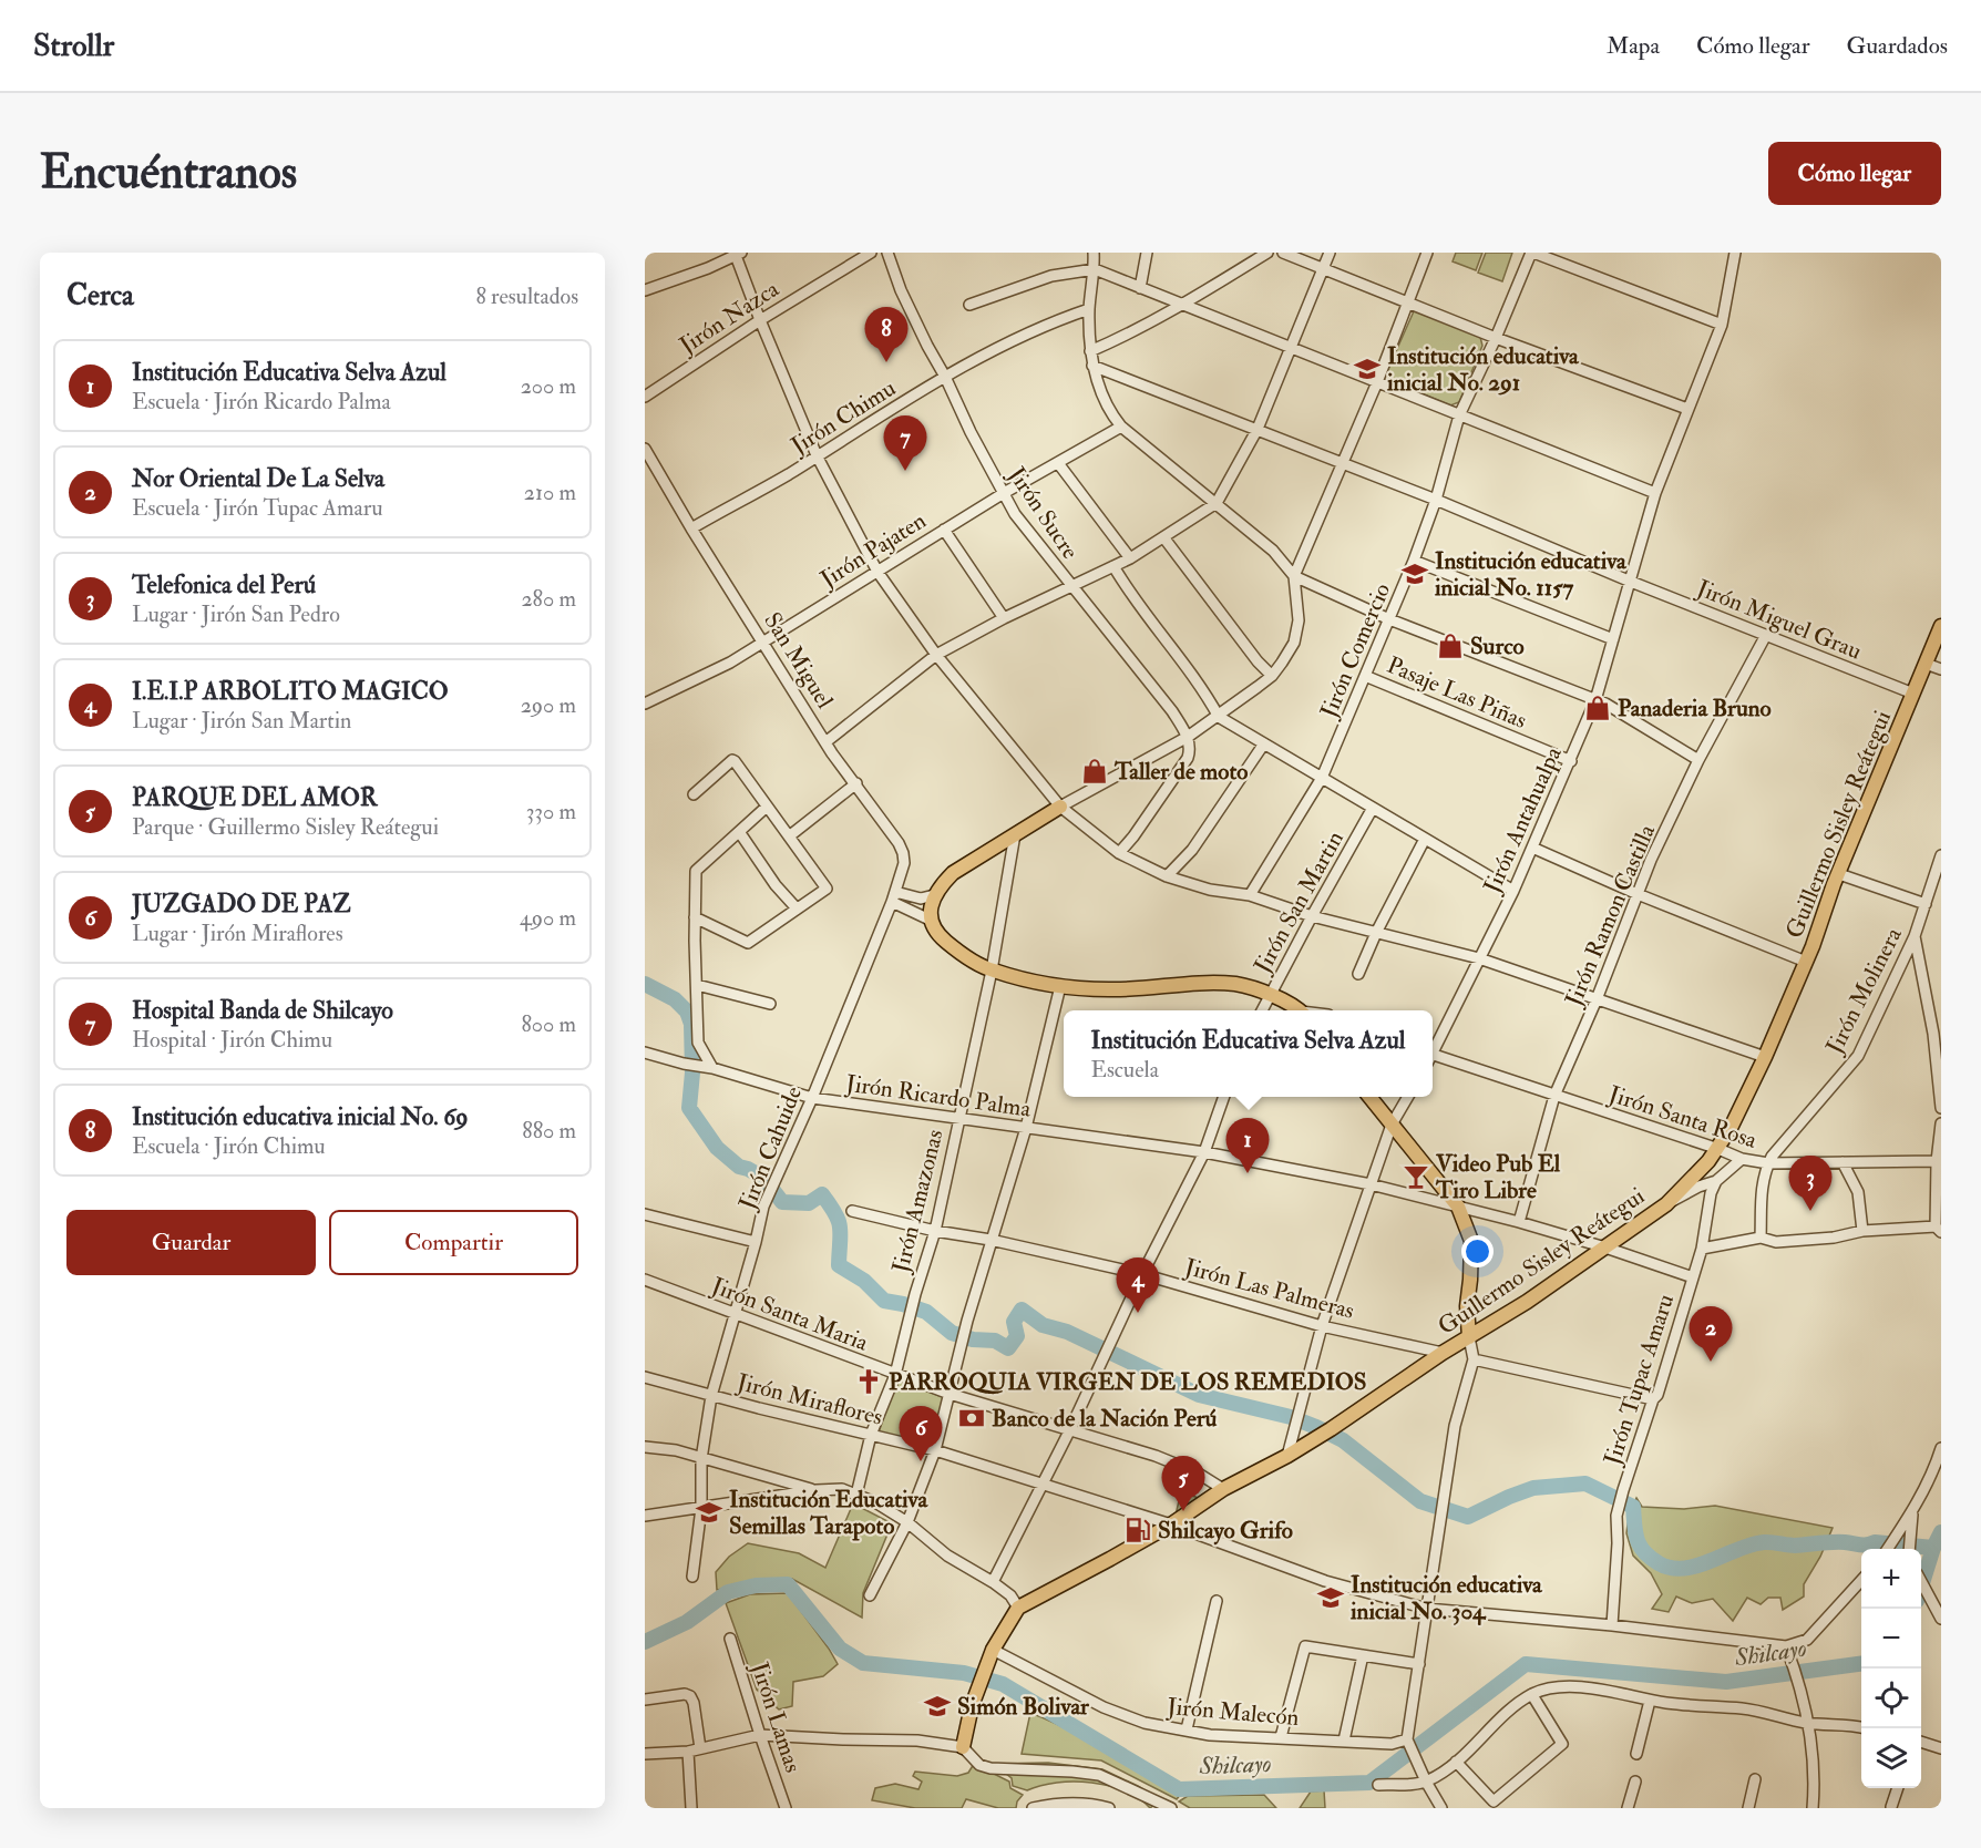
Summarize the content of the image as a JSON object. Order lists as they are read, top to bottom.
{
  "streets": {
    "main road": ["Guillermo Sisley Reátegui"],
    "street": [
      "Jirón Nazca",
      "Jirón Chimu",
      "Jirón Sucre",
      "Jirón Pajaten",
      "Jirón Miguel Grau",
      "Jirón Comercio",
      "San Miguel",
      "Pasaje Las Piñas",
      "Jirón Antahualpa",
      "Jirón San Martin",
      "Jirón Ramon Castilla",
      "Jirón Molinera",
      "Jirón Ricardo Palma",
      "Jirón Santa Rosa",
      "Jirón Cahuide",
      "Jirón Amazonas",
      "Jirón Las Palmeras",
      "Jirón Santa Maria",
      "Jirón Tupac Amaru",
      "Jirón Miraflores",
      "Jirón Malecón",
      "Jirón Lamas"
    ]
  },
  "crossings": [
    ["Jirón Chimu", "Jirón Sucre"],
    ["Jirón Chimu", "San Miguel"],
    ["Jirón Sucre", "Jirón Pajaten"],
    ["Jirón Pajaten", "San Miguel"],
    ["Jirón Miguel Grau", "Jirón Comercio"],
    ["Jirón Miguel Grau", "Jirón Antahualpa"],
    ["Jirón Miguel Grau", "Guillermo Sisley Reátegui"],
    ["Jirón Miguel Grau", "Jirón Ramon Castilla"],
    ["Jirón Comercio", "Pasaje Las Piñas"],
    ["San Miguel", "Jirón Cahuide"],
    ["Pasaje Las Piñas", "Jirón Antahualpa"],
    ["Guillermo Sisley Reátegui", "Jirón Ricardo Palma"],
    ["Guillermo Sisley Reátegui", "Jirón Santa Rosa"],
    ["Guillermo Sisley Reátegui", "Jirón Las Palmeras"],
    ["Guillermo Sisley Reátegui", "Jirón Santa Maria"],
    ["Guillermo Sisley Reátegui", "Jirón Miraflores"],
    ["Jirón Ramon Castilla", "Jirón Ricardo Palma"],
    ["Jirón Ramon Castilla", "Jirón Santa Rosa"],
    ["Jirón Molinera", "Jirón Santa Rosa"],
    ["Jirón Ricardo Palma", "Jirón Cahuide"],
    ["Jirón Ricardo Palma", "Jirón Amazonas"],
    ["Jirón Ricardo Palma", "Jirón Tupac Amaru"],
    ["Jirón Cahuide", "Jirón Santa Maria"],
    ["Jirón Cahuide", "Jirón Miraflores"],
    ["Jirón Amazonas", "Jirón Las Palmeras"],
    ["Jirón Amazonas", "Jirón Santa Maria"],
    ["Jirón Amazonas", "Jirón Miraflores"],
    ["Jirón Tupac Amaru", "Jirón Miraflores"]
  ],
  "water": ["Shilcayo"],
  "places": {
    "school or university": [
      "Institución educativa inicial No. 291",
      "Institución educativa inicial No. 1157",
      "Institución Educativa Semillas Tarapoto",
      "Institución educativa inicial No. 304",
      "Simón Bolivar"
    ],
    "shop": ["Surco", "Panaderia Bruno", "Taller de moto"],
    "bar": ["Video Pub El Tiro Libre"],
    "church": ["PARROQUIA VIRGEN DE LOS REMEDIOS"],
    "bank": ["Banco de la Nación Perú"],
    "fuel station": ["Shilcayo Grifo"]
  },
  "page": {
    "header": "Strollr",
    "nav": ["Mapa", "Cómo llegar", "Guardados"],
    "buttons": [
      "Cómo llegar",
      ["Guardar", "Compartir"]
    ],
    "title": "Encuéntranos",
    "heading": ["Cerca", "8 resultados"],
    "pins": [
      "8",
      "7",
      "1",
      "3",
      "4",
      "2",
      "6",
      "5"
    ],
    "list": [
      {
        "mark": "1",
        "name": "Institución Educativa Selva Azul",
        "note": "Escuela · Jirón Ricardo Palma",
        "value": "200 m"
      },
      {
        "mark": "2",
        "name": "Nor Oriental De La Selva",
        "note": "Escuela · Jirón Tupac Amaru",
        "value": "210 m"
      },
      {
        "mark": "3",
        "name": "Telefonica del Perú",
        "note": "Lugar · Jirón San Pedro",
        "value": "280 m"
      },
      {
        "mark": "4",
        "name": "I.E.I.P ARBOLITO MAGICO",
        "note": "Lugar · Jirón San Martin",
        "value": "290 m"
      },
      {
        "mark": "5",
        "name": "PARQUE DEL AMOR",
        "note": "Parque · Guillermo Sisley Reátegui",
        "value": "330 m"
      },
      {
        "mark": "6",
        "name": "JUZGADO DE PAZ",
        "note": "Lugar · Jirón Miraflores",
        "value": "490 m"
      },
      {
        "mark": "7",
        "name": "Hospital Banda de Shilcayo",
        "note": "Hospital · Jirón Chimu",
        "value": "800 m"
      },
      {
        "mark": "8",
        "name": "Institución educativa inicial No. 69",
        "note": "Escuela · Jirón Chimu",
        "value": "880 m"
      }
    ],
    "popup": ["Institución Educativa Selva Azul", "Escuela"],
    "map_buttons": ["+", "−"]
  }
}
